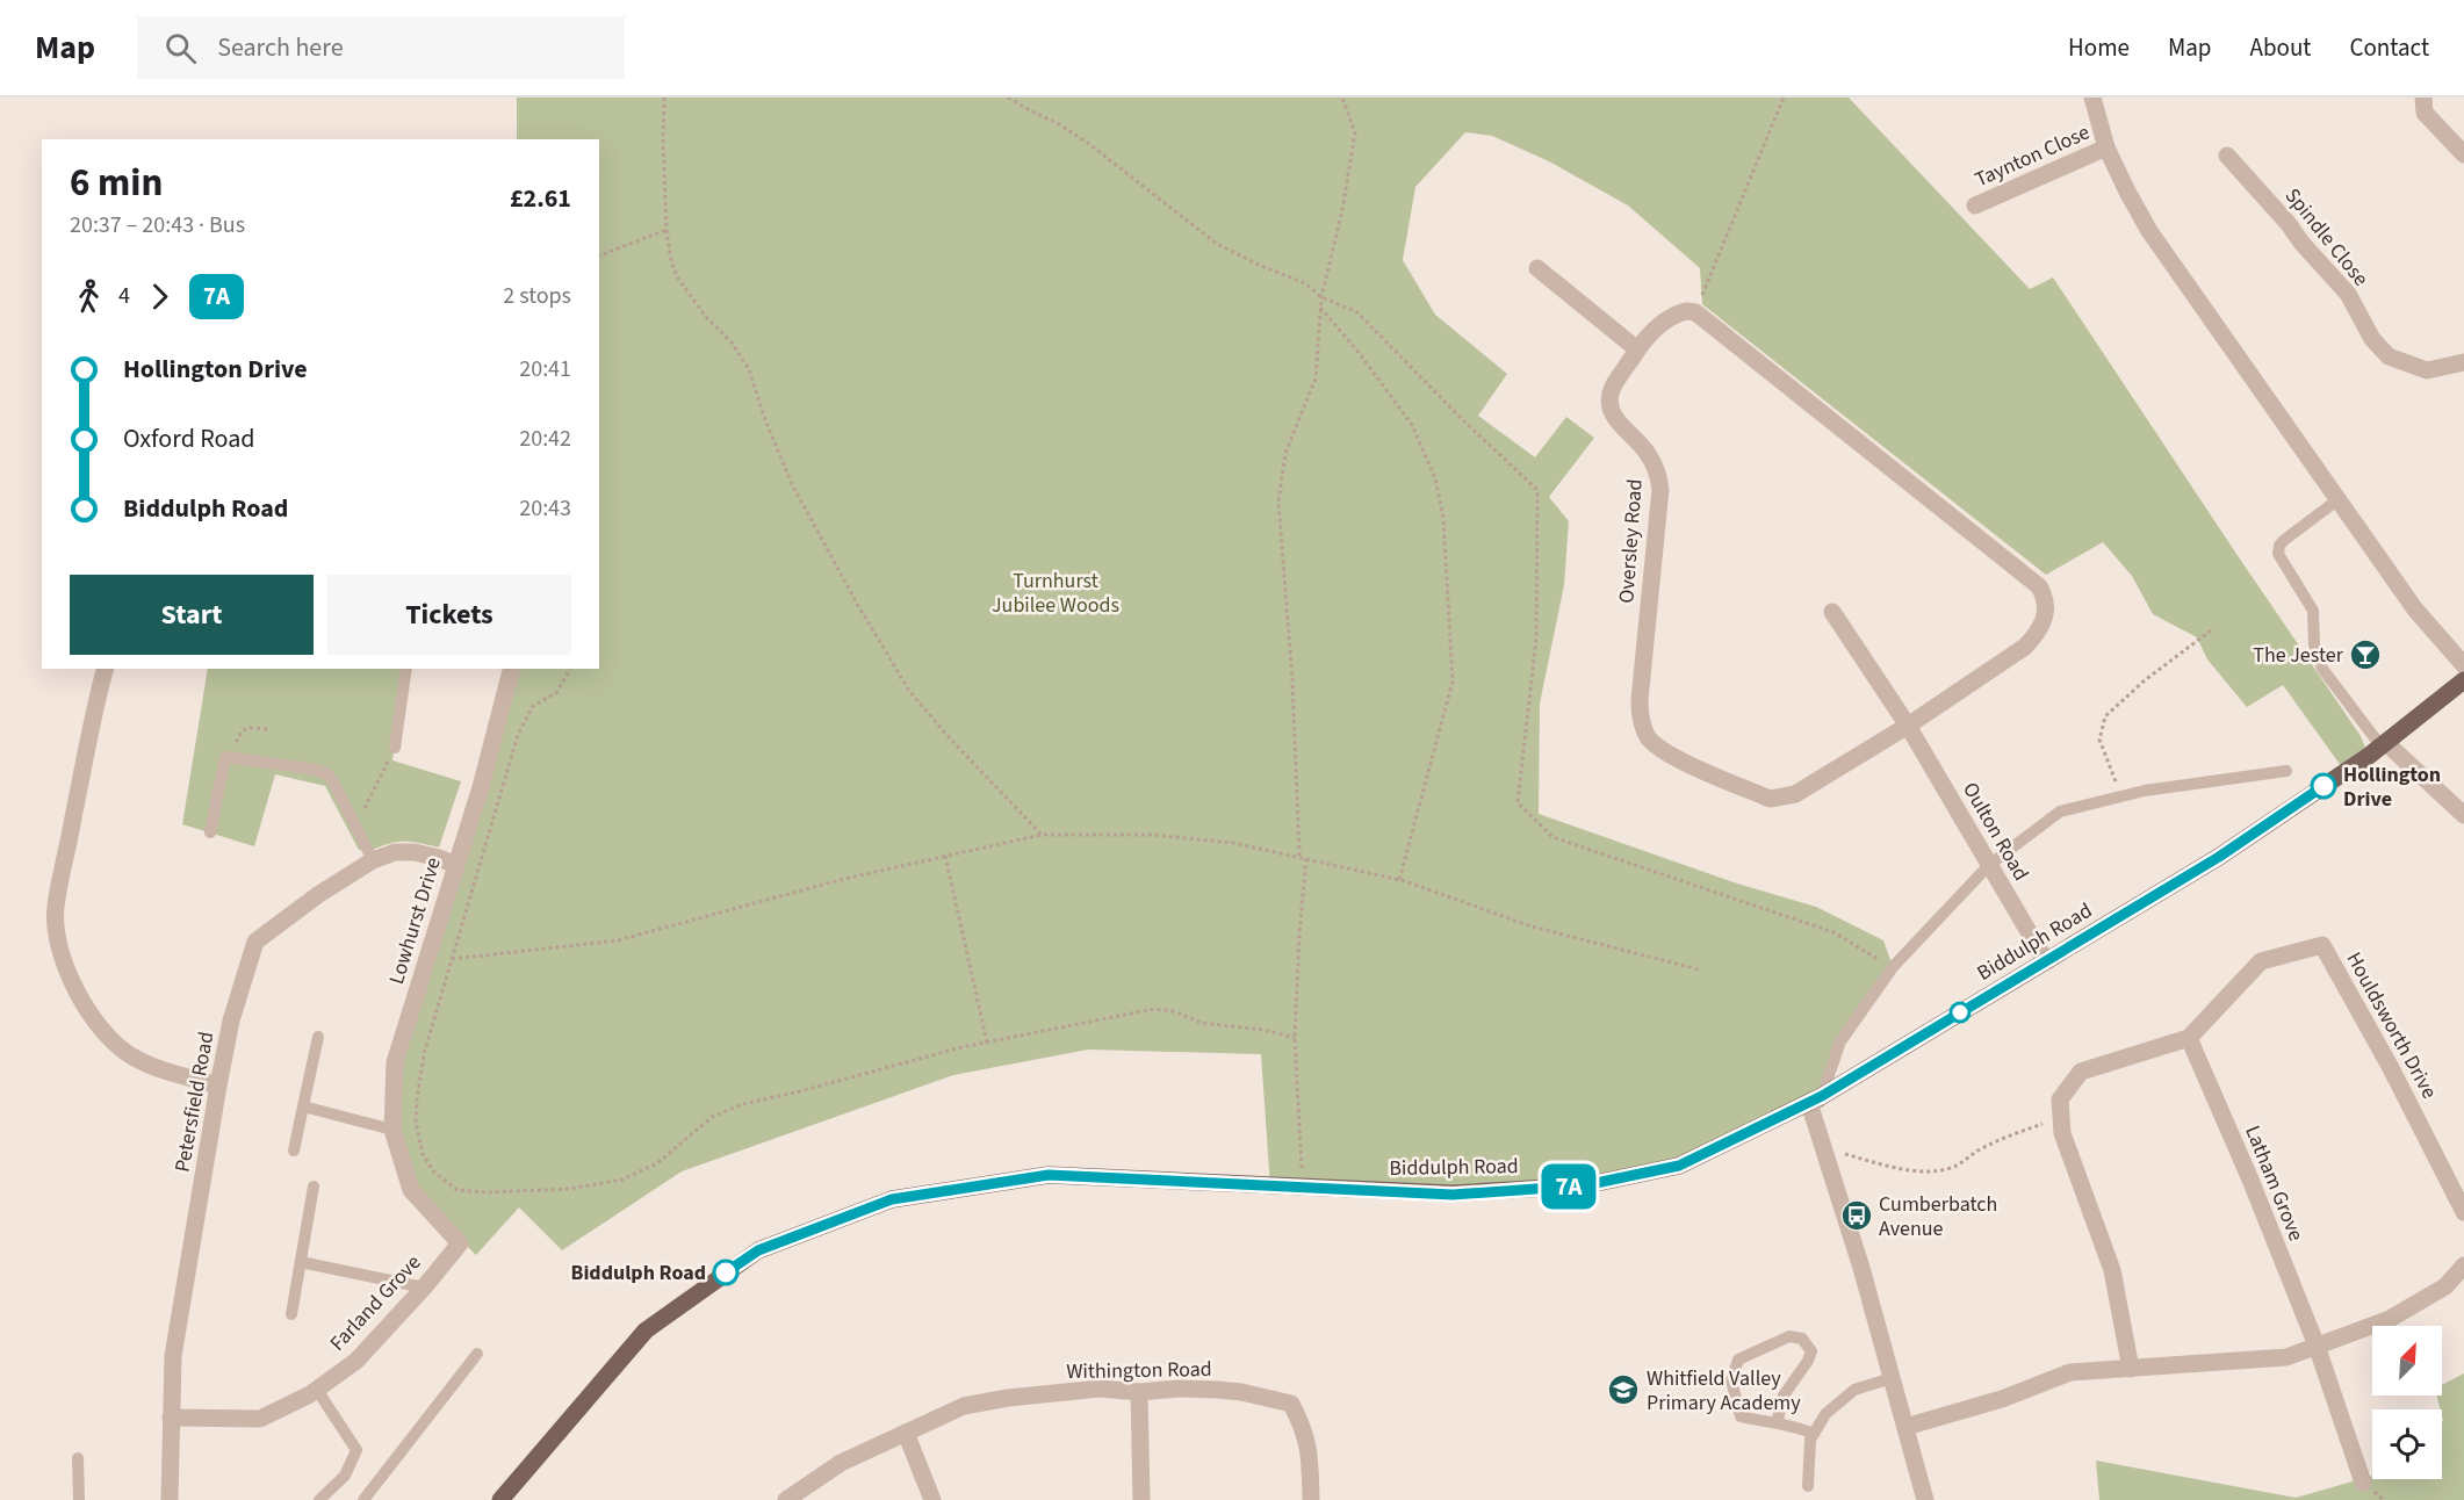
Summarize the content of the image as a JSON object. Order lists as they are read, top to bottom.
{
  "streets": {
    "main road": ["Biddulph Road"],
    "street": [
      "Taynton Close",
      "Spindle Close",
      "Oversley Road",
      "Oulton Road",
      "Lowhurst Drive",
      "Houldsworth Drive",
      "Petersfield Road",
      "Latham Grove",
      "Farland Grove",
      "Withington Road"
    ]
  },
  "crossings": [
    ["Oversley Road", "Oulton Road"],
    ["Oulton Road", "Biddulph Road"],
    ["Lowhurst Drive", "Petersfield Road"],
    ["Lowhurst Drive", "Farland Grove"],
    ["Houldsworth Drive", "Latham Grove"],
    ["Petersfield Road", "Farland Grove"]
  ],
  "parks": ["Turnhurst Jubilee Woods"],
  "places": {
    "bar": ["The Jester"],
    "other": ["Hollington Drive", "Biddulph Road"],
    "bus stop": ["Cumberbatch Avenue"],
    "school or university": ["Whitfield Valley Primary Academy"]
  },
  "lines": ["bus line 7A"],
  "north": "top right",
  "page": {
    "header": "Map",
    "search": "Search here",
    "nav": [
      "Home",
      "Map",
      "About",
      "Contact"
    ],
    "on_map": "7A",
    "heading": ["6 min", "20:37 – 20:43 · Bus", "£2.61"],
    "legs": ["4", "7A", "2 stops"],
    "list": [
      {
        "name": "Hollington Drive",
        "value": "20:41"
      },
      {
        "name": "Oxford Road",
        "value": "20:42"
      },
      {
        "name": "Biddulph Road",
        "value": "20:43"
      }
    ],
    "buttons": ["Start", "Tickets"]
  }
}
